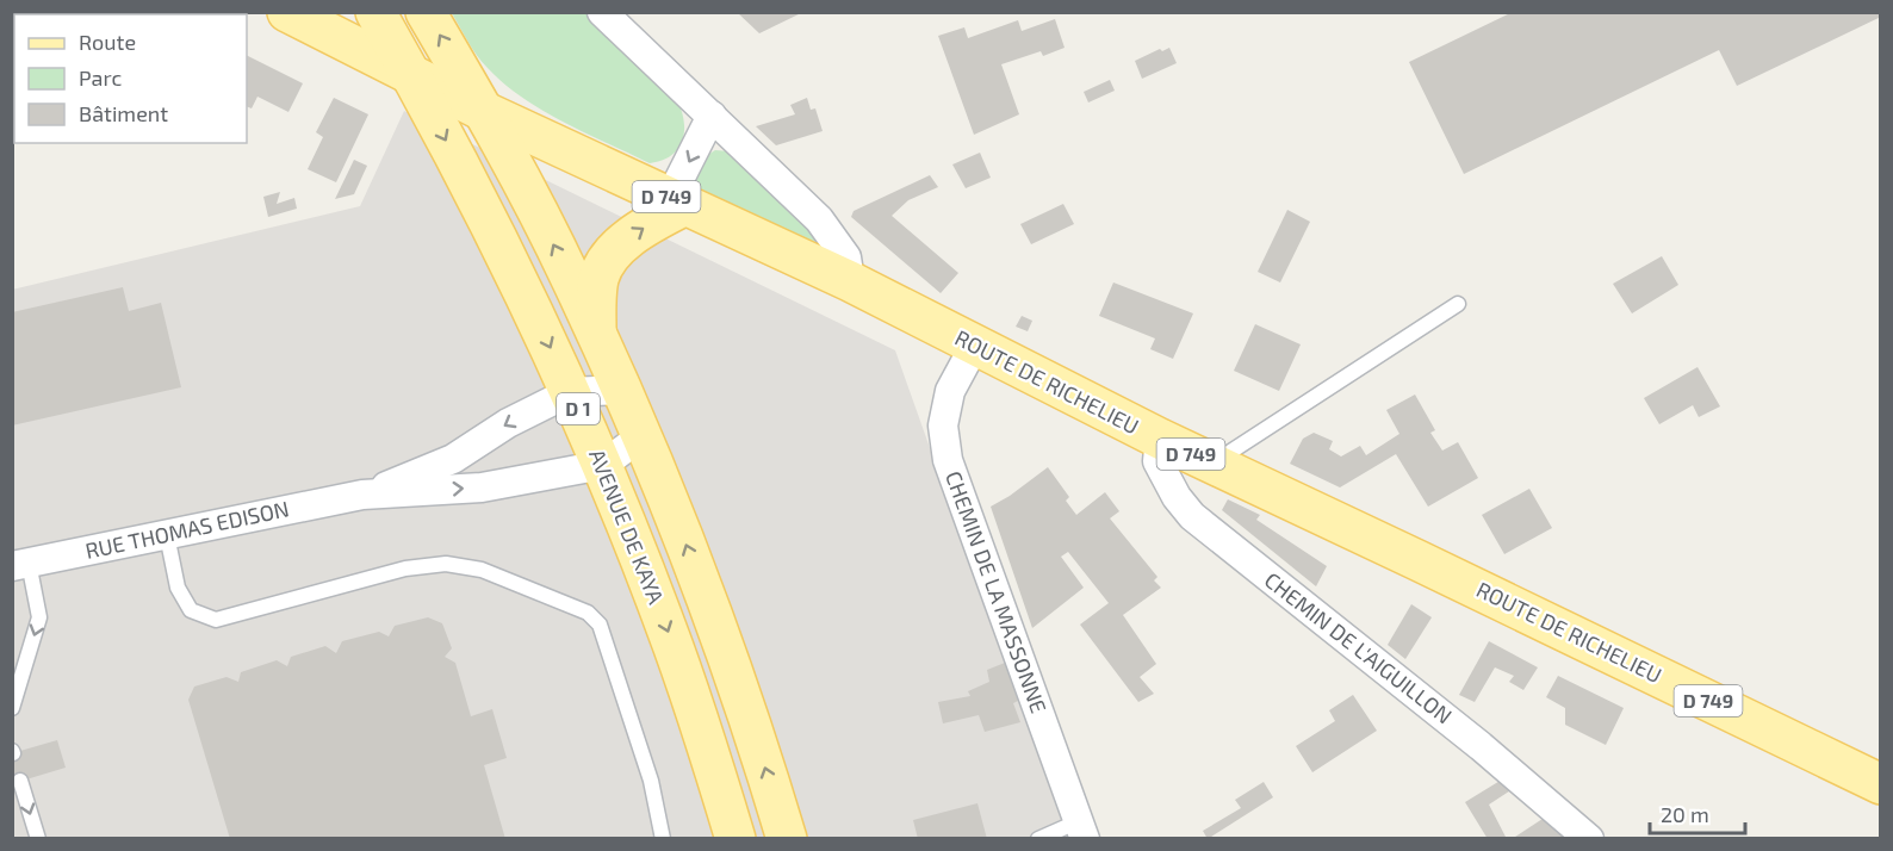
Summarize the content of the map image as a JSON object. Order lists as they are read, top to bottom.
{
  "streets": {
    "main road": [
      "D 749",
      "ROUTE DE RICHELIEU",
      "D 1",
      "AVENUE DE KAYA"
    ],
    "street": ["RUE THOMAS EDISON", "CHEMIN DE LA MASSONNE", "CHEMIN DE L'AIGUILLON"]
  },
  "crossings": [
    ["D 749", "ROUTE DE RICHELIEU"],
    ["D 749", "D 1"],
    ["D 749", "AVENUE DE KAYA"],
    ["ROUTE DE RICHELIEU", "D 1"],
    ["ROUTE DE RICHELIEU", "CHEMIN DE LA MASSONNE"],
    ["ROUTE DE RICHELIEU", "CHEMIN DE L'AIGUILLON"],
    ["D 1", "AVENUE DE KAYA"],
    ["D 1", "RUE THOMAS EDISON"],
    ["AVENUE DE KAYA", "RUE THOMAS EDISON"]
  ],
  "legend": ["Route", "Parc", "Bâtiment"],
  "scale_bar": "20 m"
}
